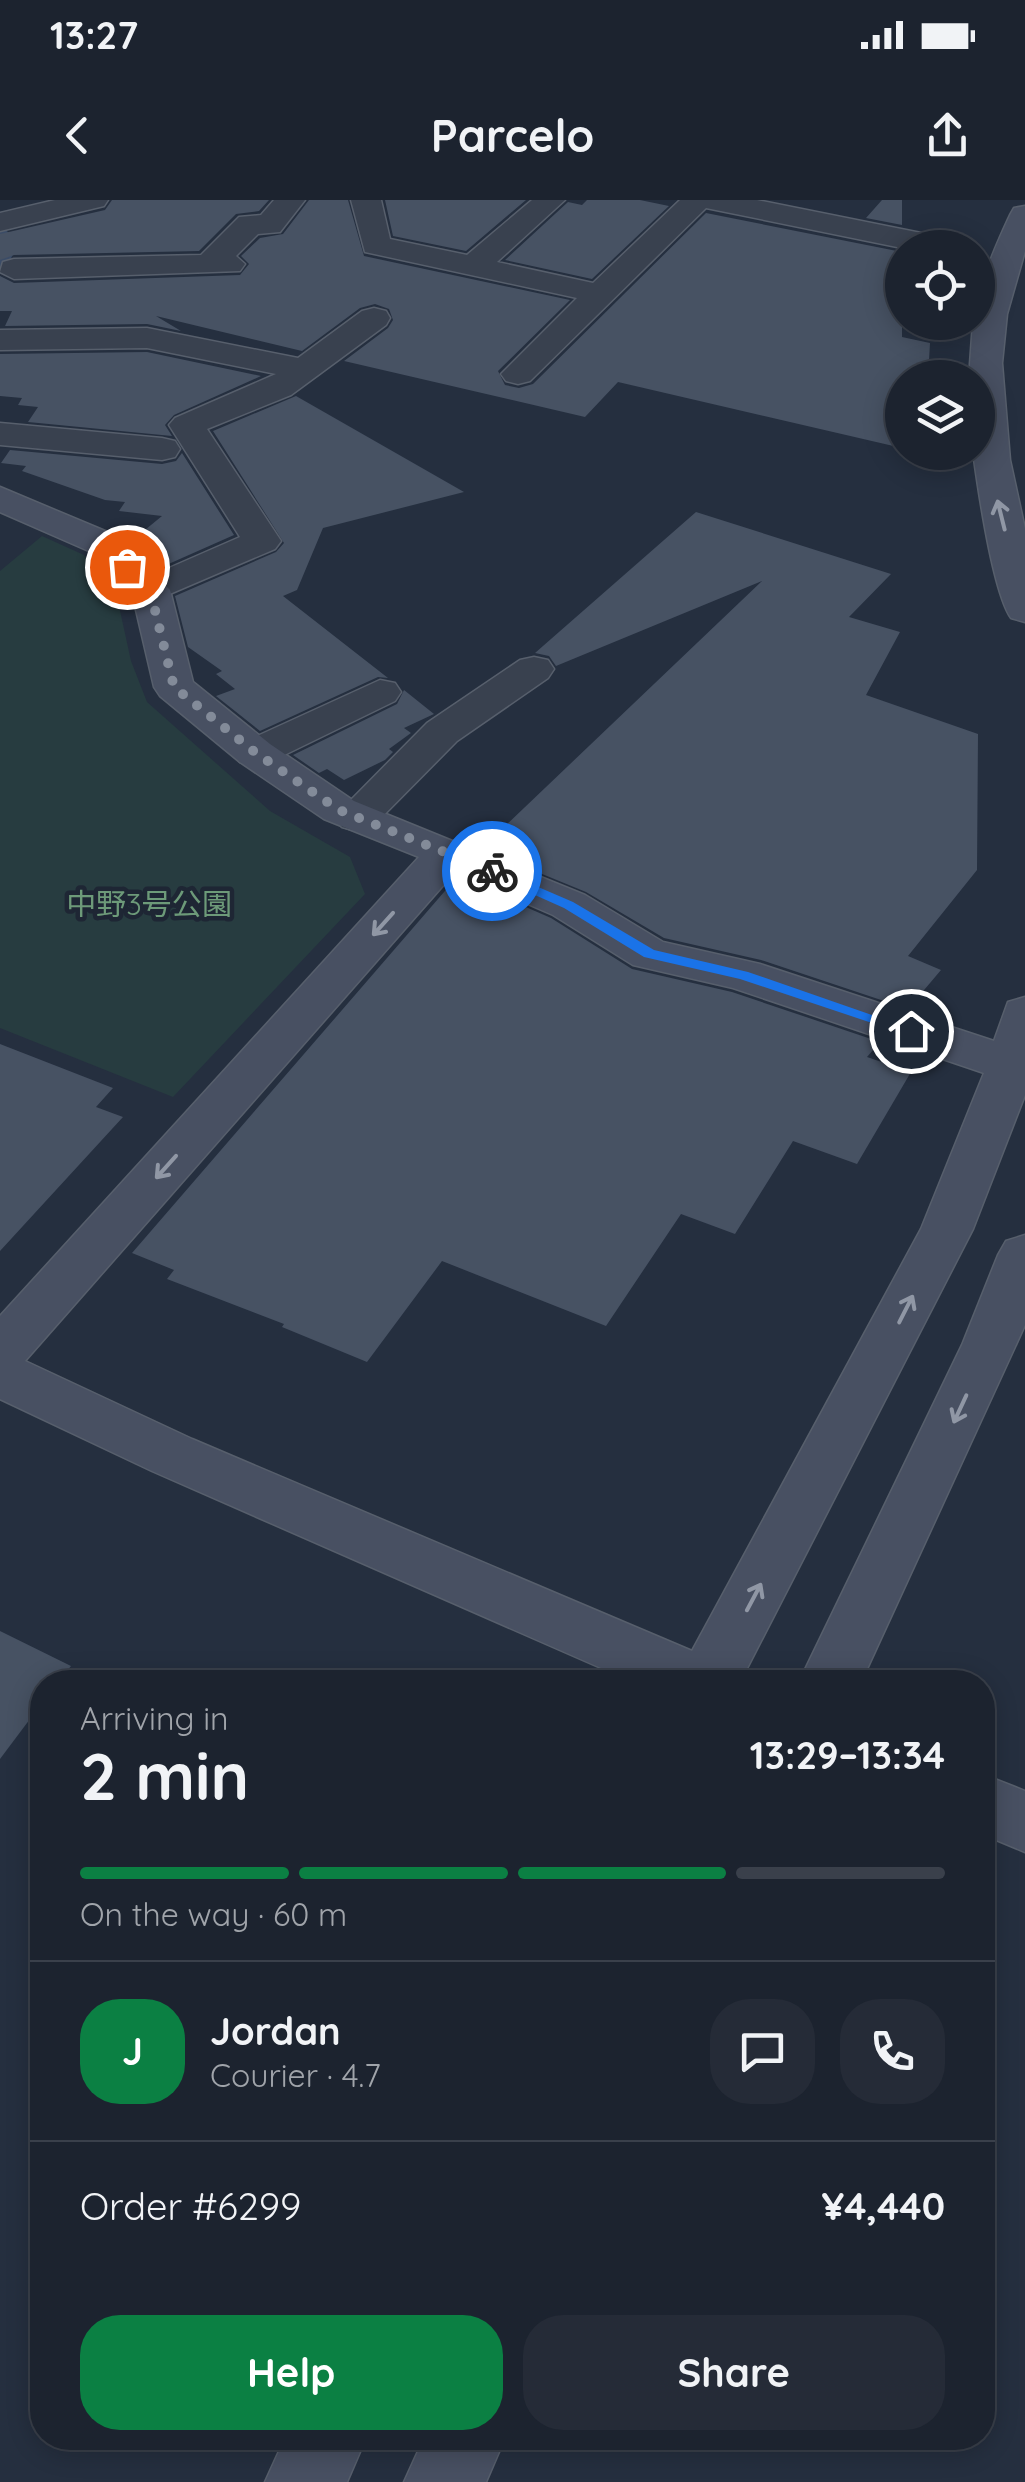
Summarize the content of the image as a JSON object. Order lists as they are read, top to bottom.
{
  "parks": ["中野3号公園"],
  "page": {
    "status": "13:27",
    "header": "Parcelo",
    "heading": ["2 min", "Arriving in", "13:29–13:34"],
    "panel": [
      "Jordan",
      "Courier · 4.7",
      "Order #6299",
      "¥4,440"
    ],
    "bar": "On the way · 60 m",
    "round": "J",
    "buttons": ["Help", "Share"]
  }
}
